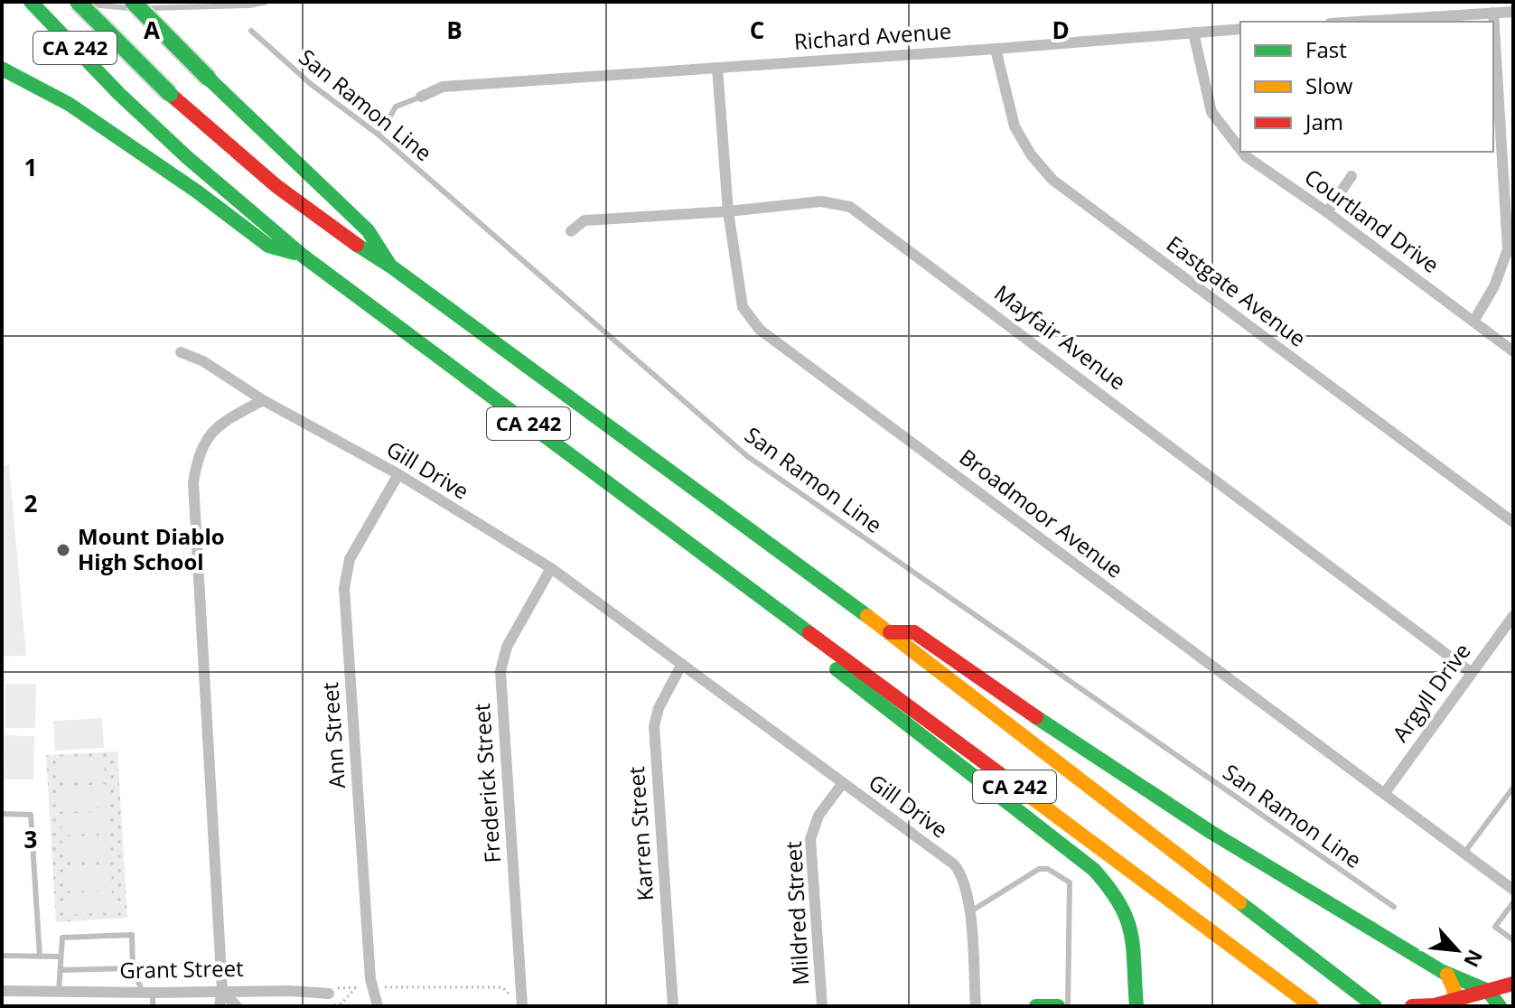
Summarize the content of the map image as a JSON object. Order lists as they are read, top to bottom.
{
  "streets": {
    "main road": ["CA 242"],
    "street": [
      "Richard Avenue",
      "Courtland Drive",
      "Eastgate Avenue",
      "Mayfair Avenue",
      "Gill Drive",
      "Broadmoor Avenue",
      "Argyll Drive",
      "Ann Street",
      "Frederick Street",
      "Karren Street",
      "Mildred Street",
      "Grant Street"
    ],
    "lane": ["San Ramon Line"]
  },
  "crossings": [
    ["Richard Avenue", "Courtland Drive"],
    ["Richard Avenue", "Eastgate Avenue"],
    ["Richard Avenue", "Broadmoor Avenue"],
    ["Mayfair Avenue", "Broadmoor Avenue"],
    ["Mayfair Avenue", "Argyll Drive"],
    ["Gill Drive", "Ann Street"],
    ["Gill Drive", "Frederick Street"],
    ["Gill Drive", "Karren Street"],
    ["Gill Drive", "Mildred Street"],
    ["Broadmoor Avenue", "Argyll Drive"]
  ],
  "places": ["Mount Diablo High School"],
  "legend": ["Fast", "Slow", "Jam"],
  "north": "bottom right",
  "grid": {
    "columns": [
      "A",
      "B",
      "C",
      "D"
    ],
    "rows": ["1", "2", "3"]
  }
}
